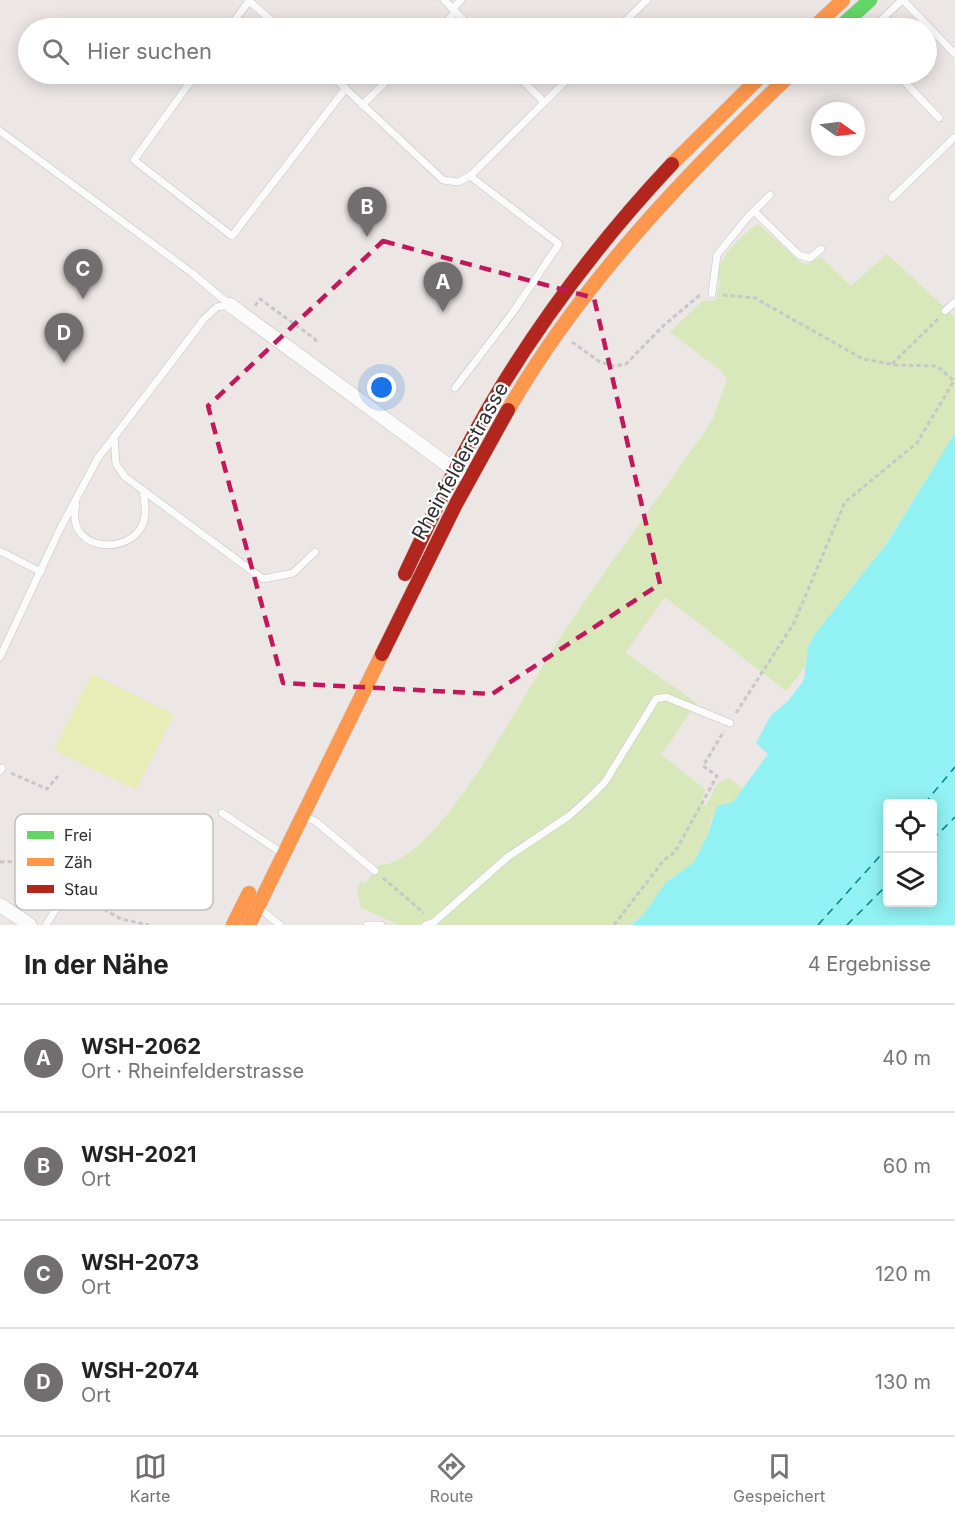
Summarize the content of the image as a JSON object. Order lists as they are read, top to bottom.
{
  "streets": {
    "main road": ["Rheinfelderstrasse"]
  },
  "legend": ["Frei", "Zäh", "Stau"],
  "north": "right",
  "page": {
    "search": "Hier suchen",
    "pins": [
      "B",
      "C",
      "A",
      "D"
    ],
    "heading": ["In der Nähe", "4 Ergebnisse"],
    "list": [
      {
        "mark": "A",
        "name": "WSH-2062",
        "note": "Ort · Rheinfelderstrasse",
        "value": "40 m"
      },
      {
        "mark": "B",
        "name": "WSH-2021",
        "note": "Ort",
        "value": "60 m"
      },
      {
        "mark": "C",
        "name": "WSH-2073",
        "note": "Ort",
        "value": "120 m"
      },
      {
        "mark": "D",
        "name": "WSH-2074",
        "note": "Ort",
        "value": "130 m"
      }
    ],
    "nav": ["Karte", "Route", "Gespeichert"]
  }
}
